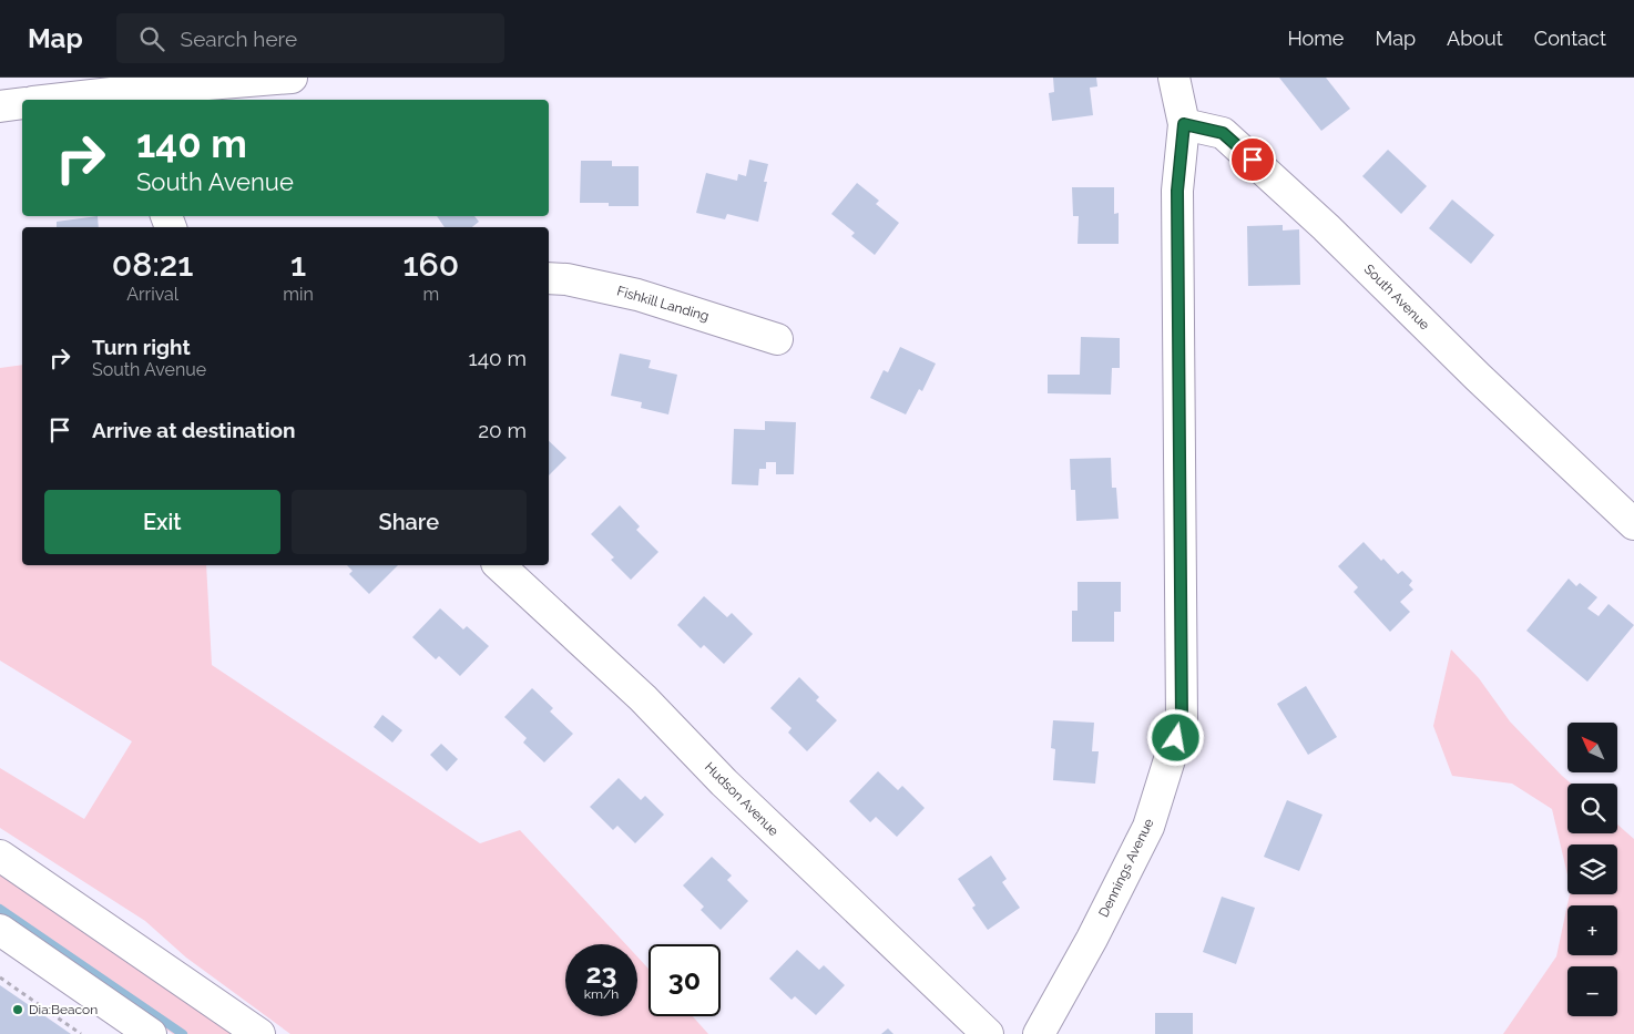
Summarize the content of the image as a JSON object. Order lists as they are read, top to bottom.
{
  "streets": {
    "street": [
      "South Avenue",
      "Fishkill Landing",
      "Hudson Avenue",
      "Dennings Avenue"
    ]
  },
  "crossings": [
    ["South Avenue", "Dennings Avenue"]
  ],
  "places": ["Dia:Beacon"],
  "north": "top left",
  "page": {
    "header": "Map",
    "search": "Search here",
    "nav": [
      "Home",
      "Map",
      "About",
      "Contact"
    ],
    "turn": ["140 m", "South Avenue"],
    "eta": [
      "08:21",
      "Arrival",
      "1",
      "min",
      "160",
      "m"
    ],
    "list": [
      {
        "name": "Turn right",
        "note": "South Avenue",
        "value": "140 m"
      },
      {
        "name": "Arrive at destination",
        "value": "20 m"
      }
    ],
    "buttons": ["Exit", "Share"],
    "map_buttons": ["+", "−"],
    "speed": "23 km/h",
    "limit": "30"
  }
}
